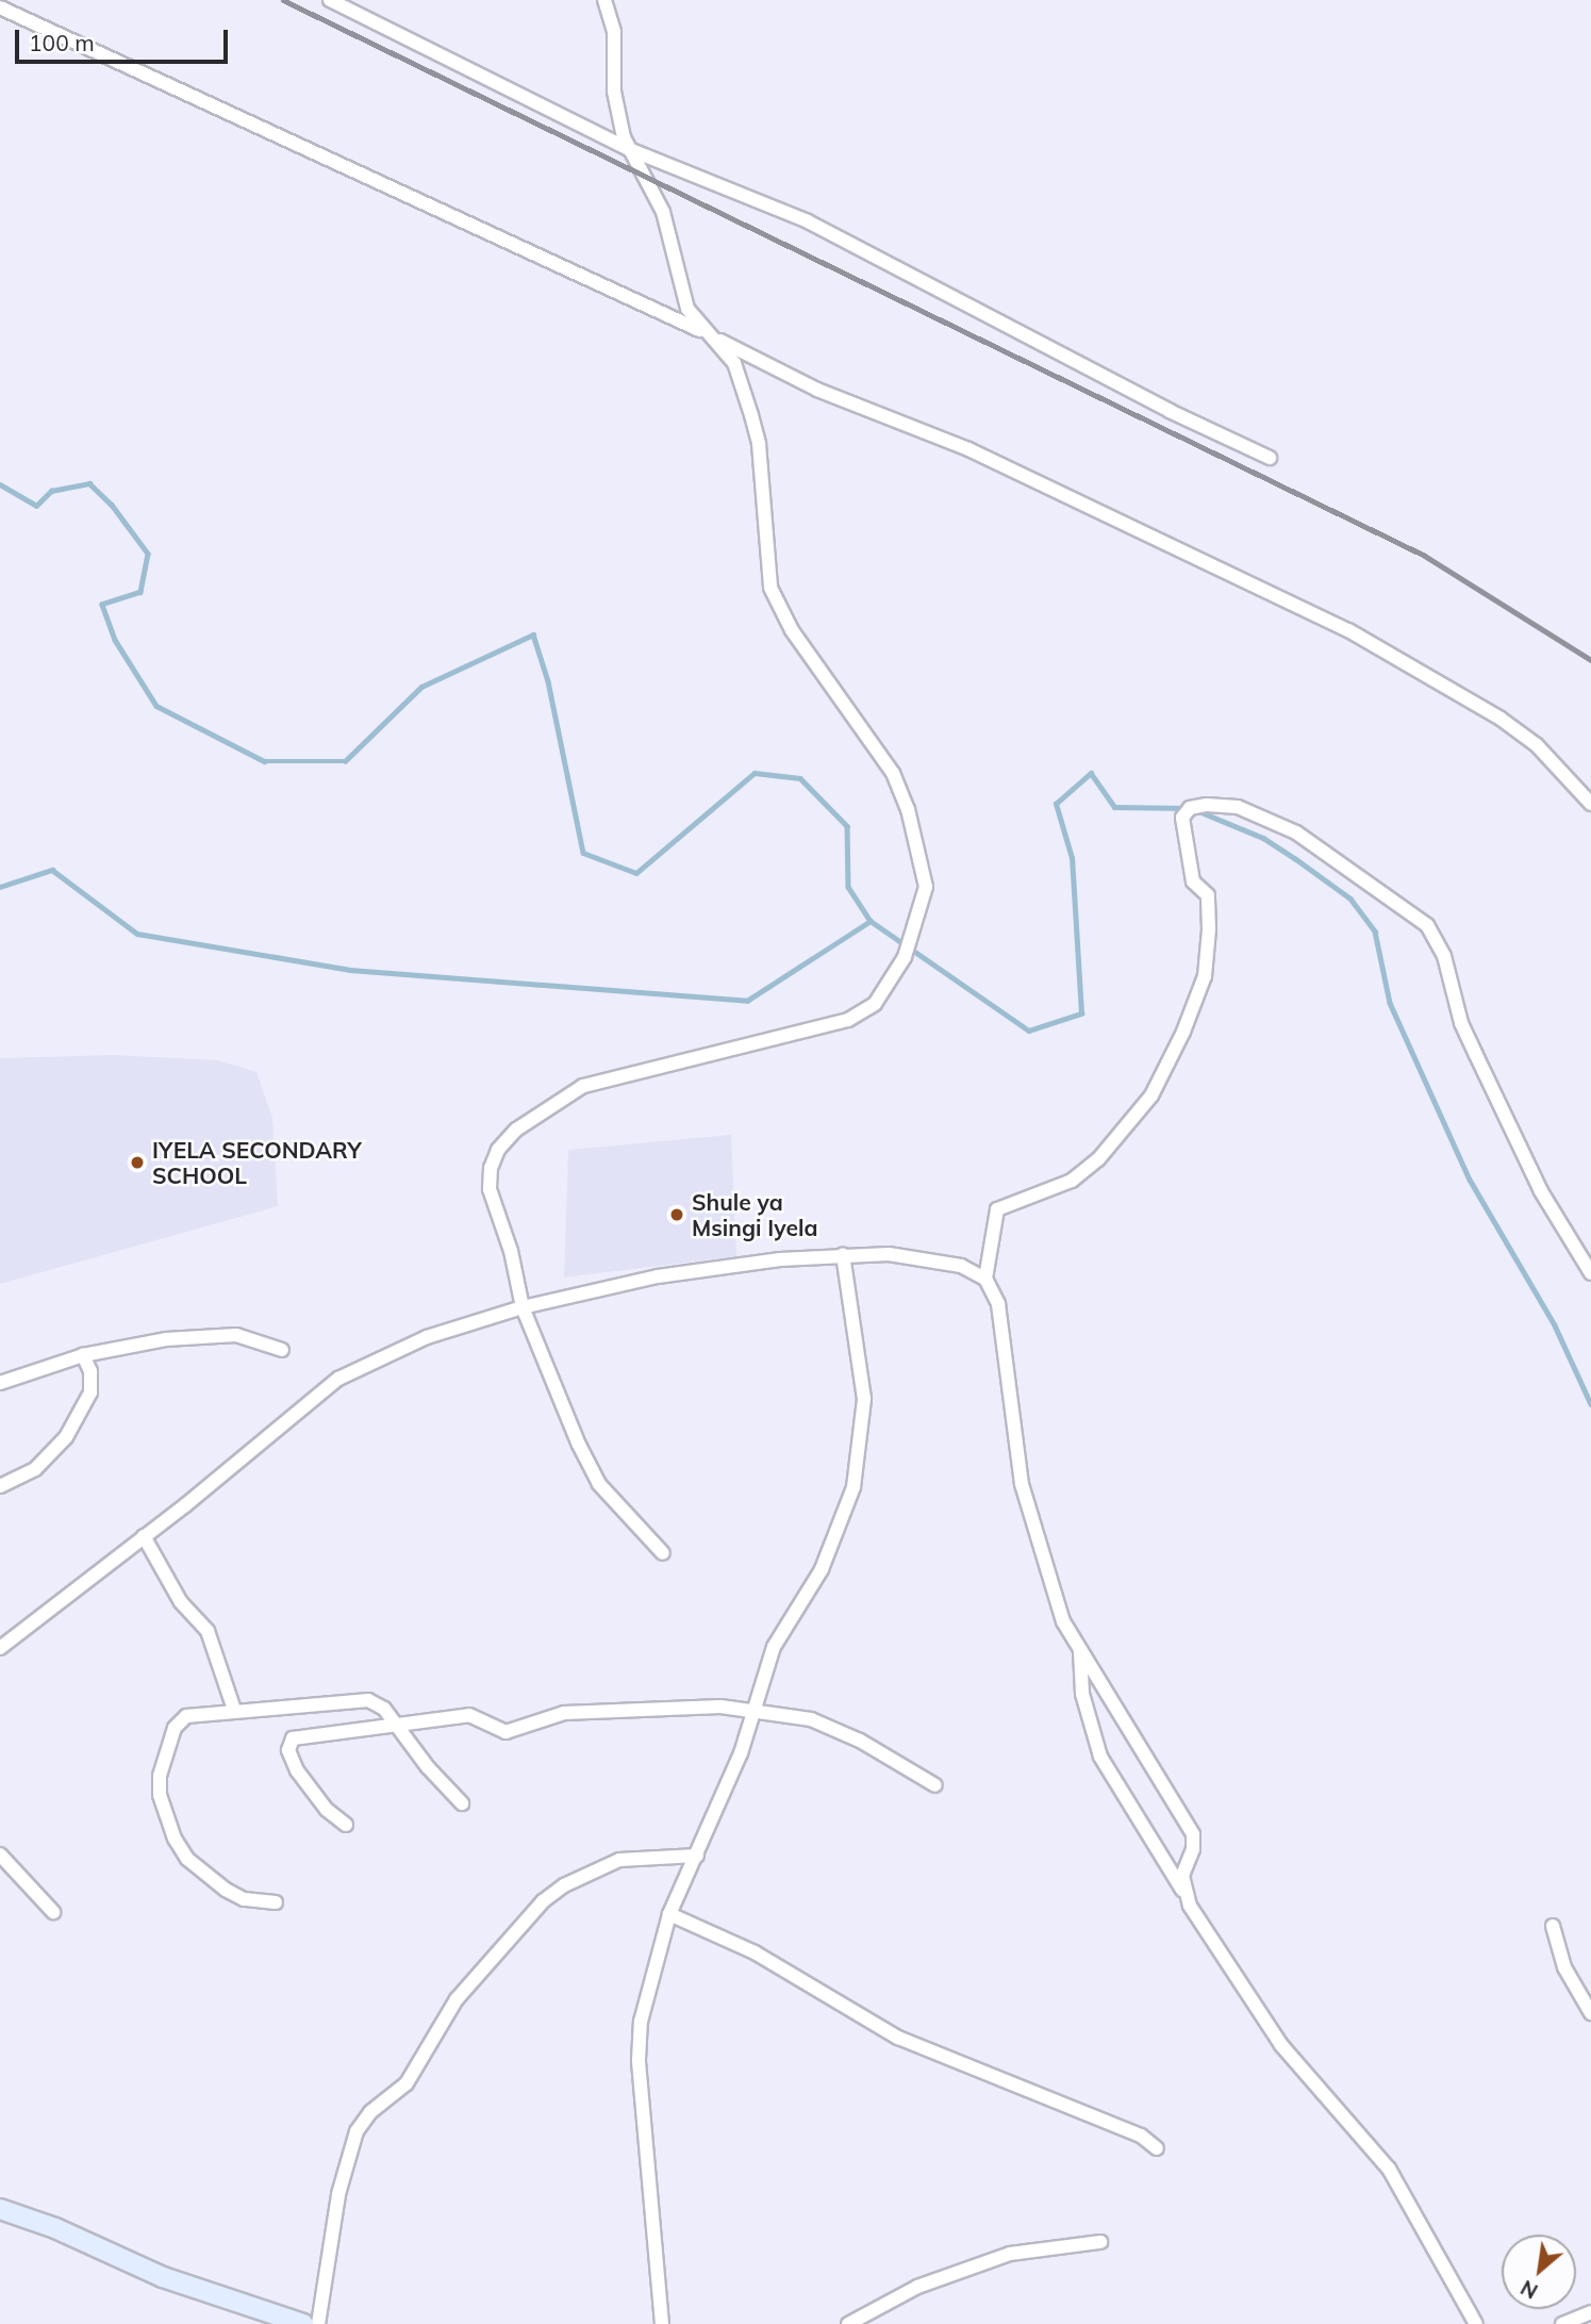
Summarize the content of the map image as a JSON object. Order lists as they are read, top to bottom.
{
  "places": ["IYELA SECONDARY SCHOOL", "Shule ya Msingi Iyela"],
  "scale_bar": "100 m",
  "north": "bottom left"
}
